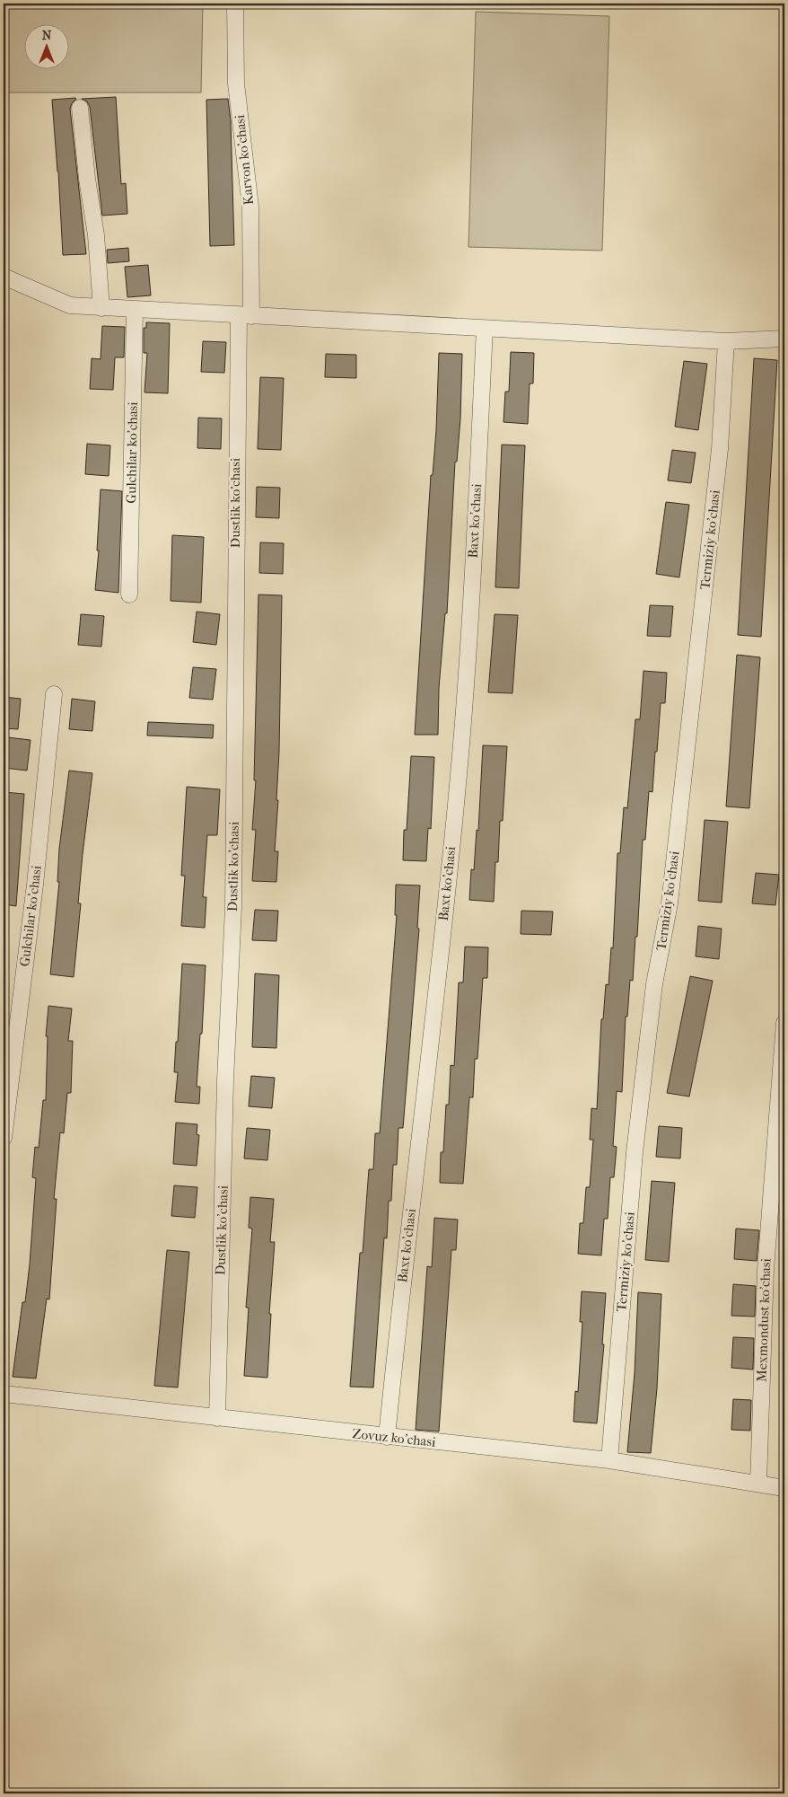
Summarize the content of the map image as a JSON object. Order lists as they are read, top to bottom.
{
  "streets": {
    "street": [
      "Karvon ko'chasi",
      "Gulchilar ko'chasi",
      "Dustlik ko'chasi",
      "Baxt ko'chasi",
      "Termiziy ko'chasi",
      "Mexmondust ko'chasi",
      "Zovuz ko'chasi"
    ]
  },
  "crossings": [
    ["Karvon ko'chasi", "Dustlik ko'chasi"],
    ["Dustlik ko'chasi", "Zovuz ko'chasi"],
    ["Baxt ko'chasi", "Zovuz ko'chasi"],
    ["Termiziy ko'chasi", "Zovuz ko'chasi"],
    ["Mexmondust ko'chasi", "Zovuz ko'chasi"]
  ],
  "north": "top"
}
